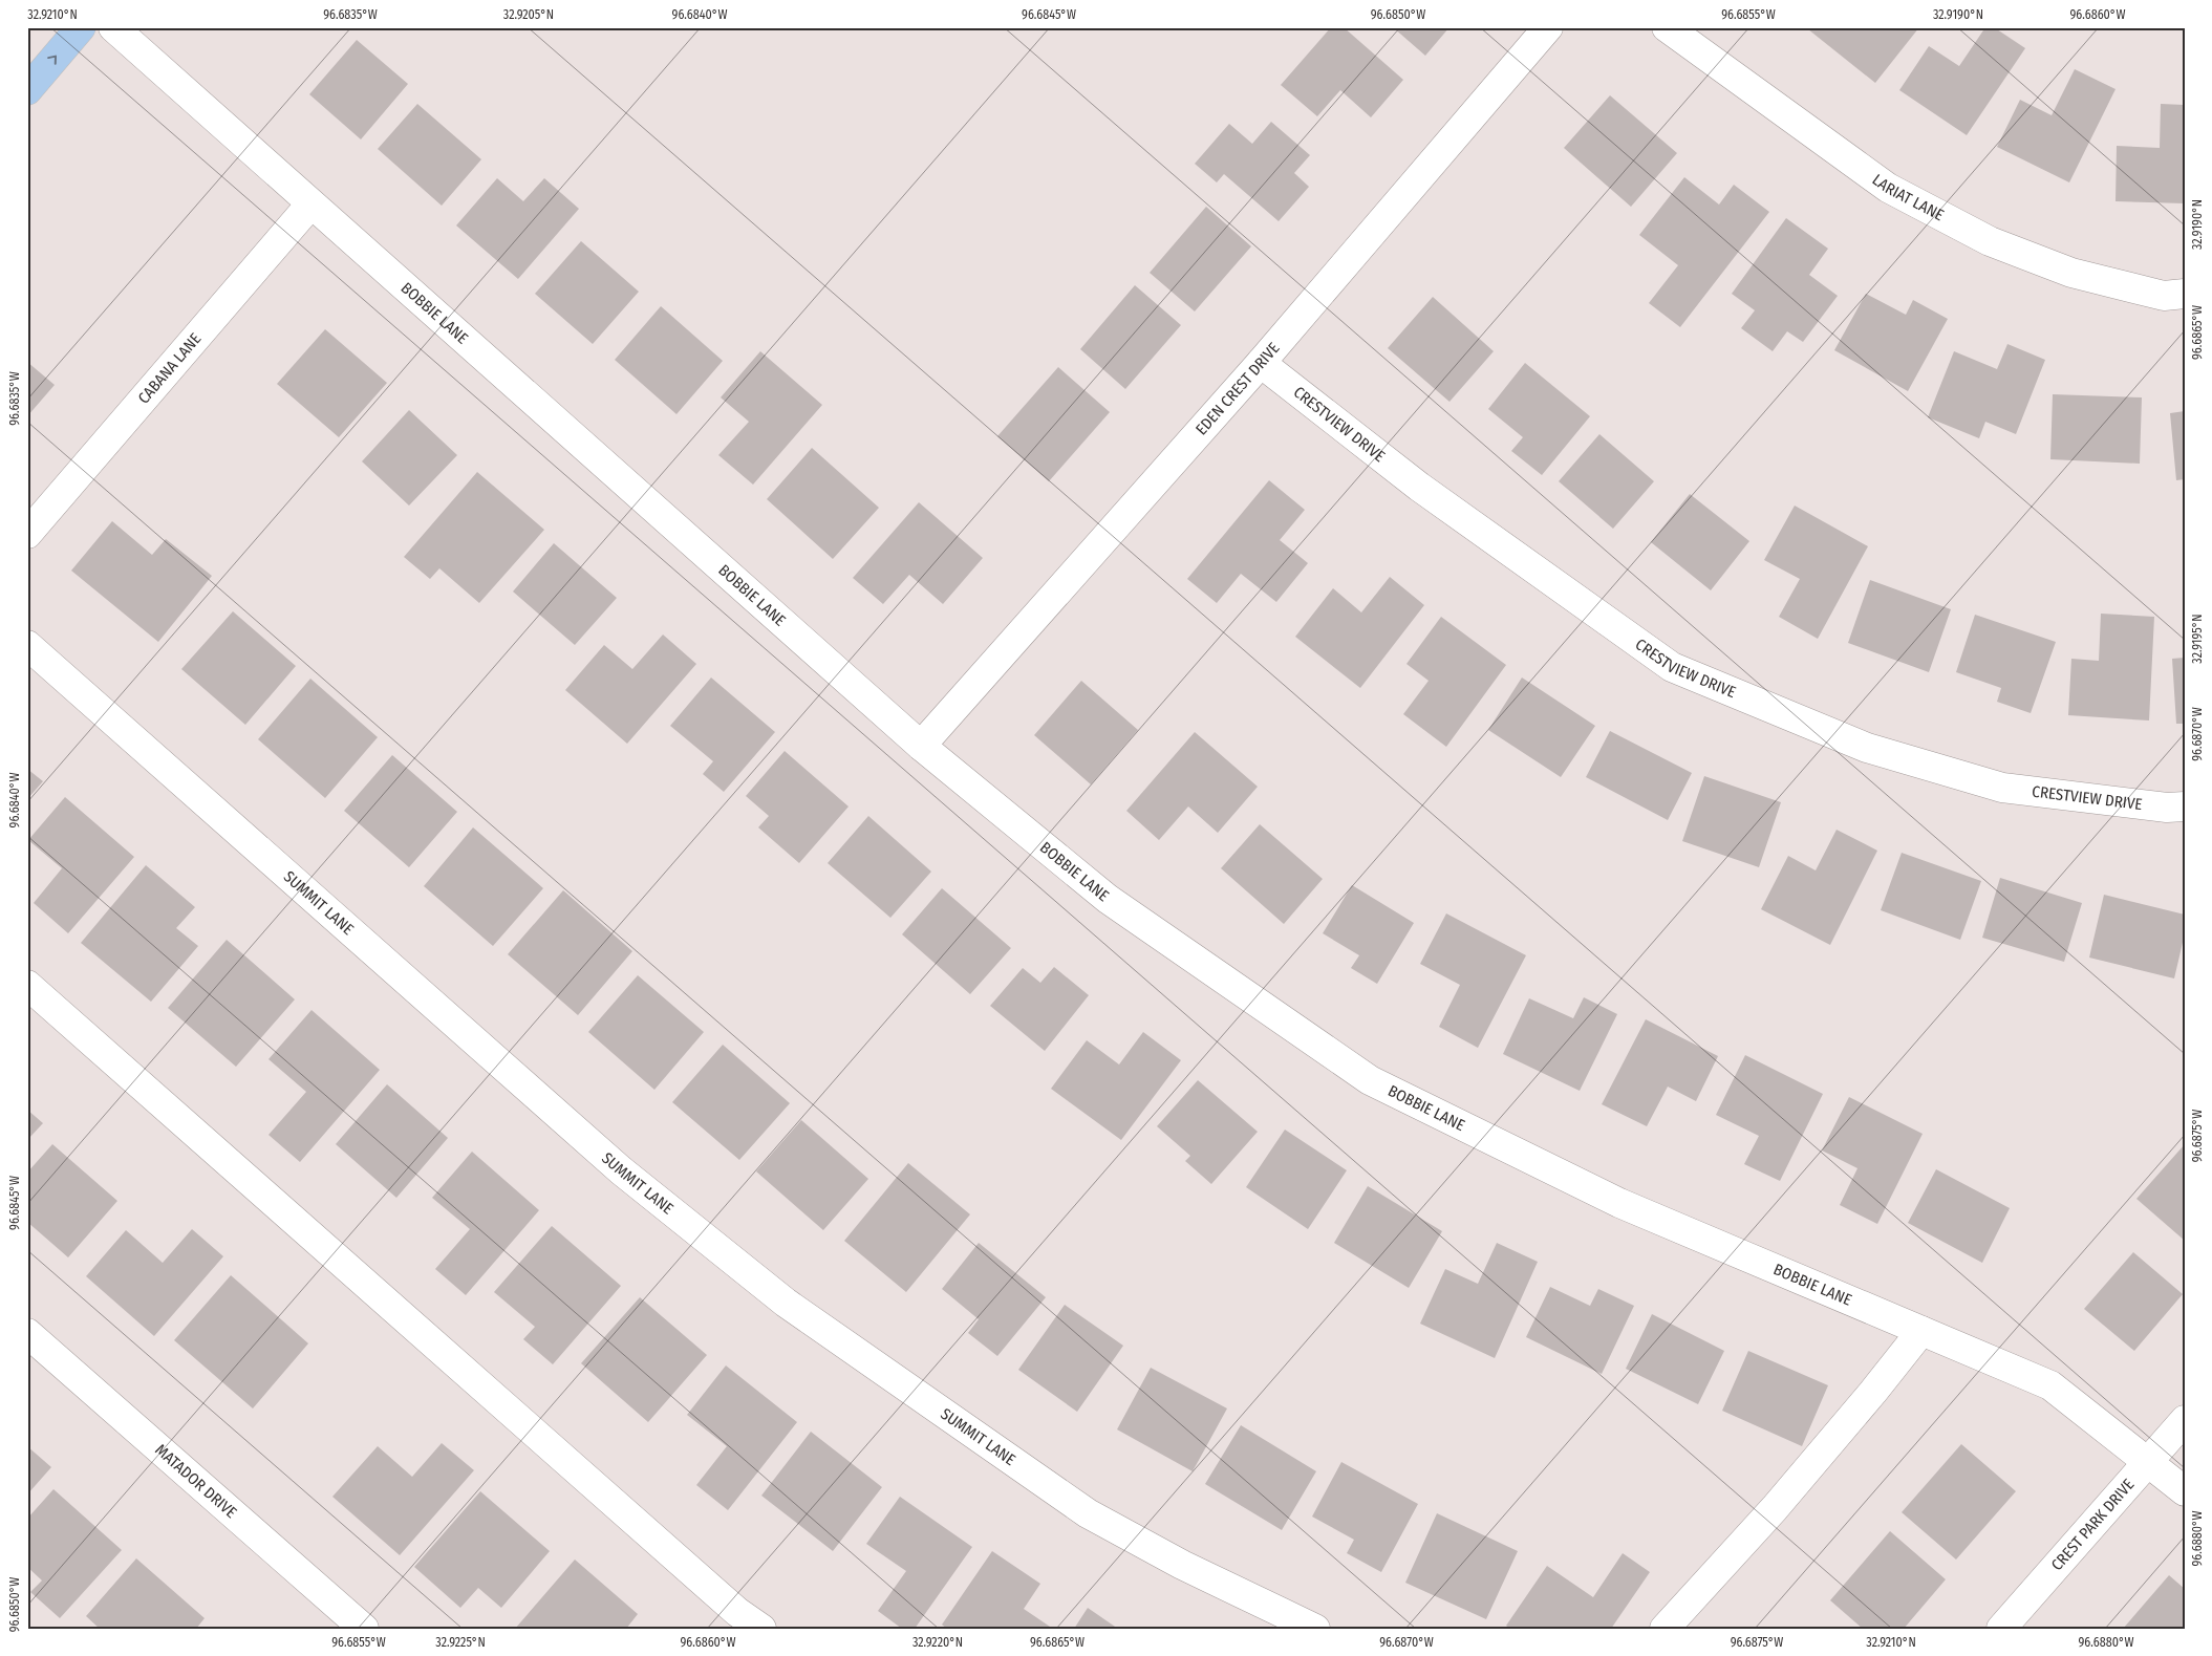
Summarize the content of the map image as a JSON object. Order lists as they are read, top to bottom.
{
  "streets": {
    "street": [
      "LARIAT LANE",
      "BOBBIE LANE",
      "CABANA LANE",
      "EDEN CREST DRIVE",
      "CRESTVIEW DRIVE",
      "SUMMIT LANE",
      "MATADOR DRIVE",
      "CREST PARK DRIVE"
    ]
  },
  "crossings": [
    ["BOBBIE LANE", "CABANA LANE"],
    ["BOBBIE LANE", "EDEN CREST DRIVE"],
    ["BOBBIE LANE", "CREST PARK DRIVE"],
    ["EDEN CREST DRIVE", "CRESTVIEW DRIVE"]
  ],
  "coordinates": [
    "32.9210°N",
    "96.6835°W",
    "32.9205°N",
    "96.6840°W",
    "96.6845°W",
    "96.6850°W",
    "96.6855°W",
    "32.9190°N",
    "96.6860°W",
    "96.6865°W",
    "32.9195°N",
    "96.6870°W",
    "96.6875°W",
    "96.6880°W",
    "32.9225°N",
    "32.9220°N"
  ]
}
